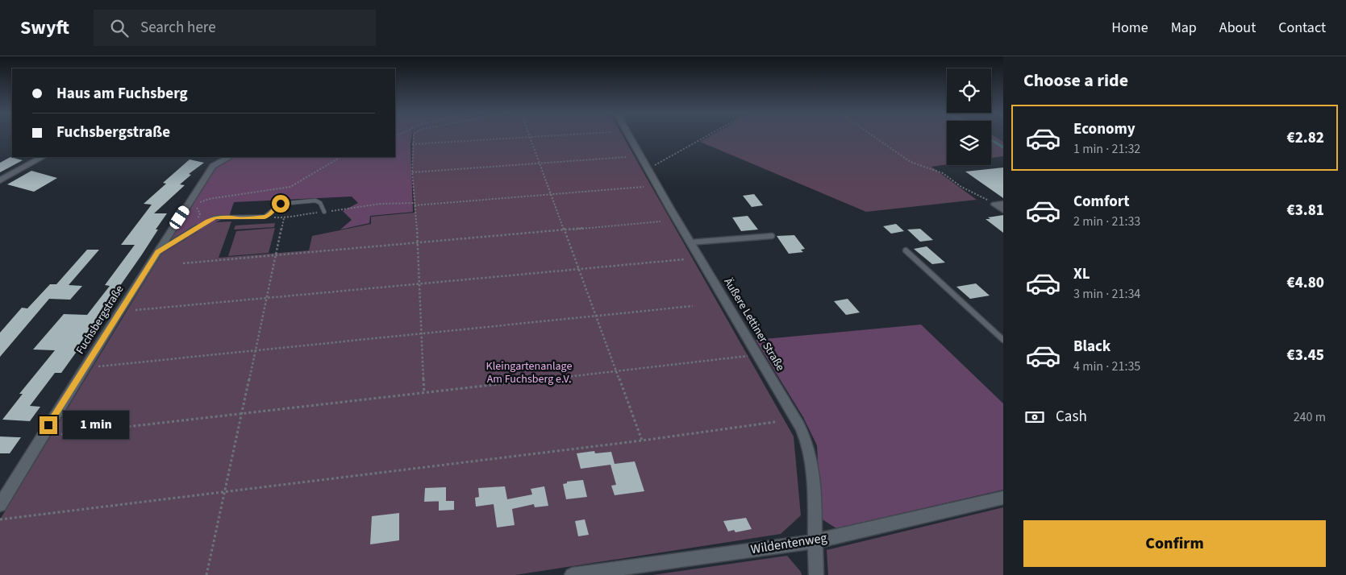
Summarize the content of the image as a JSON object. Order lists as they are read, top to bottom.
{
  "streets": {
    "street": ["Fuchsbergstraße", "Äußere Lettiner Straße", "Wildentenweg"]
  },
  "crossings": [
    ["Äußere Lettiner Straße", "Wildentenweg"]
  ],
  "parks": ["Kleingartenanlage Am Fuchsberg e.V."],
  "page": {
    "header": "Swyft",
    "search": "Search here",
    "nav": [
      "Home",
      "Map",
      "About",
      "Contact"
    ],
    "heading": "Choose a ride",
    "banner": ["Haus am Fuchsberg", "Fuchsbergstraße"],
    "list": [
      {
        "name": "Economy",
        "note": "1 min · 21:32",
        "value": "€2.82"
      },
      {
        "name": "Comfort",
        "note": "2 min · 21:33",
        "value": "€3.81"
      },
      {
        "name": "XL",
        "note": "3 min · 21:34",
        "value": "€4.80"
      },
      {
        "name": "Black",
        "note": "4 min · 21:35",
        "value": "€3.45"
      }
    ],
    "pay": ["Cash", "240 m"],
    "bubble": "1 min",
    "buttons": "Confirm"
  }
}
